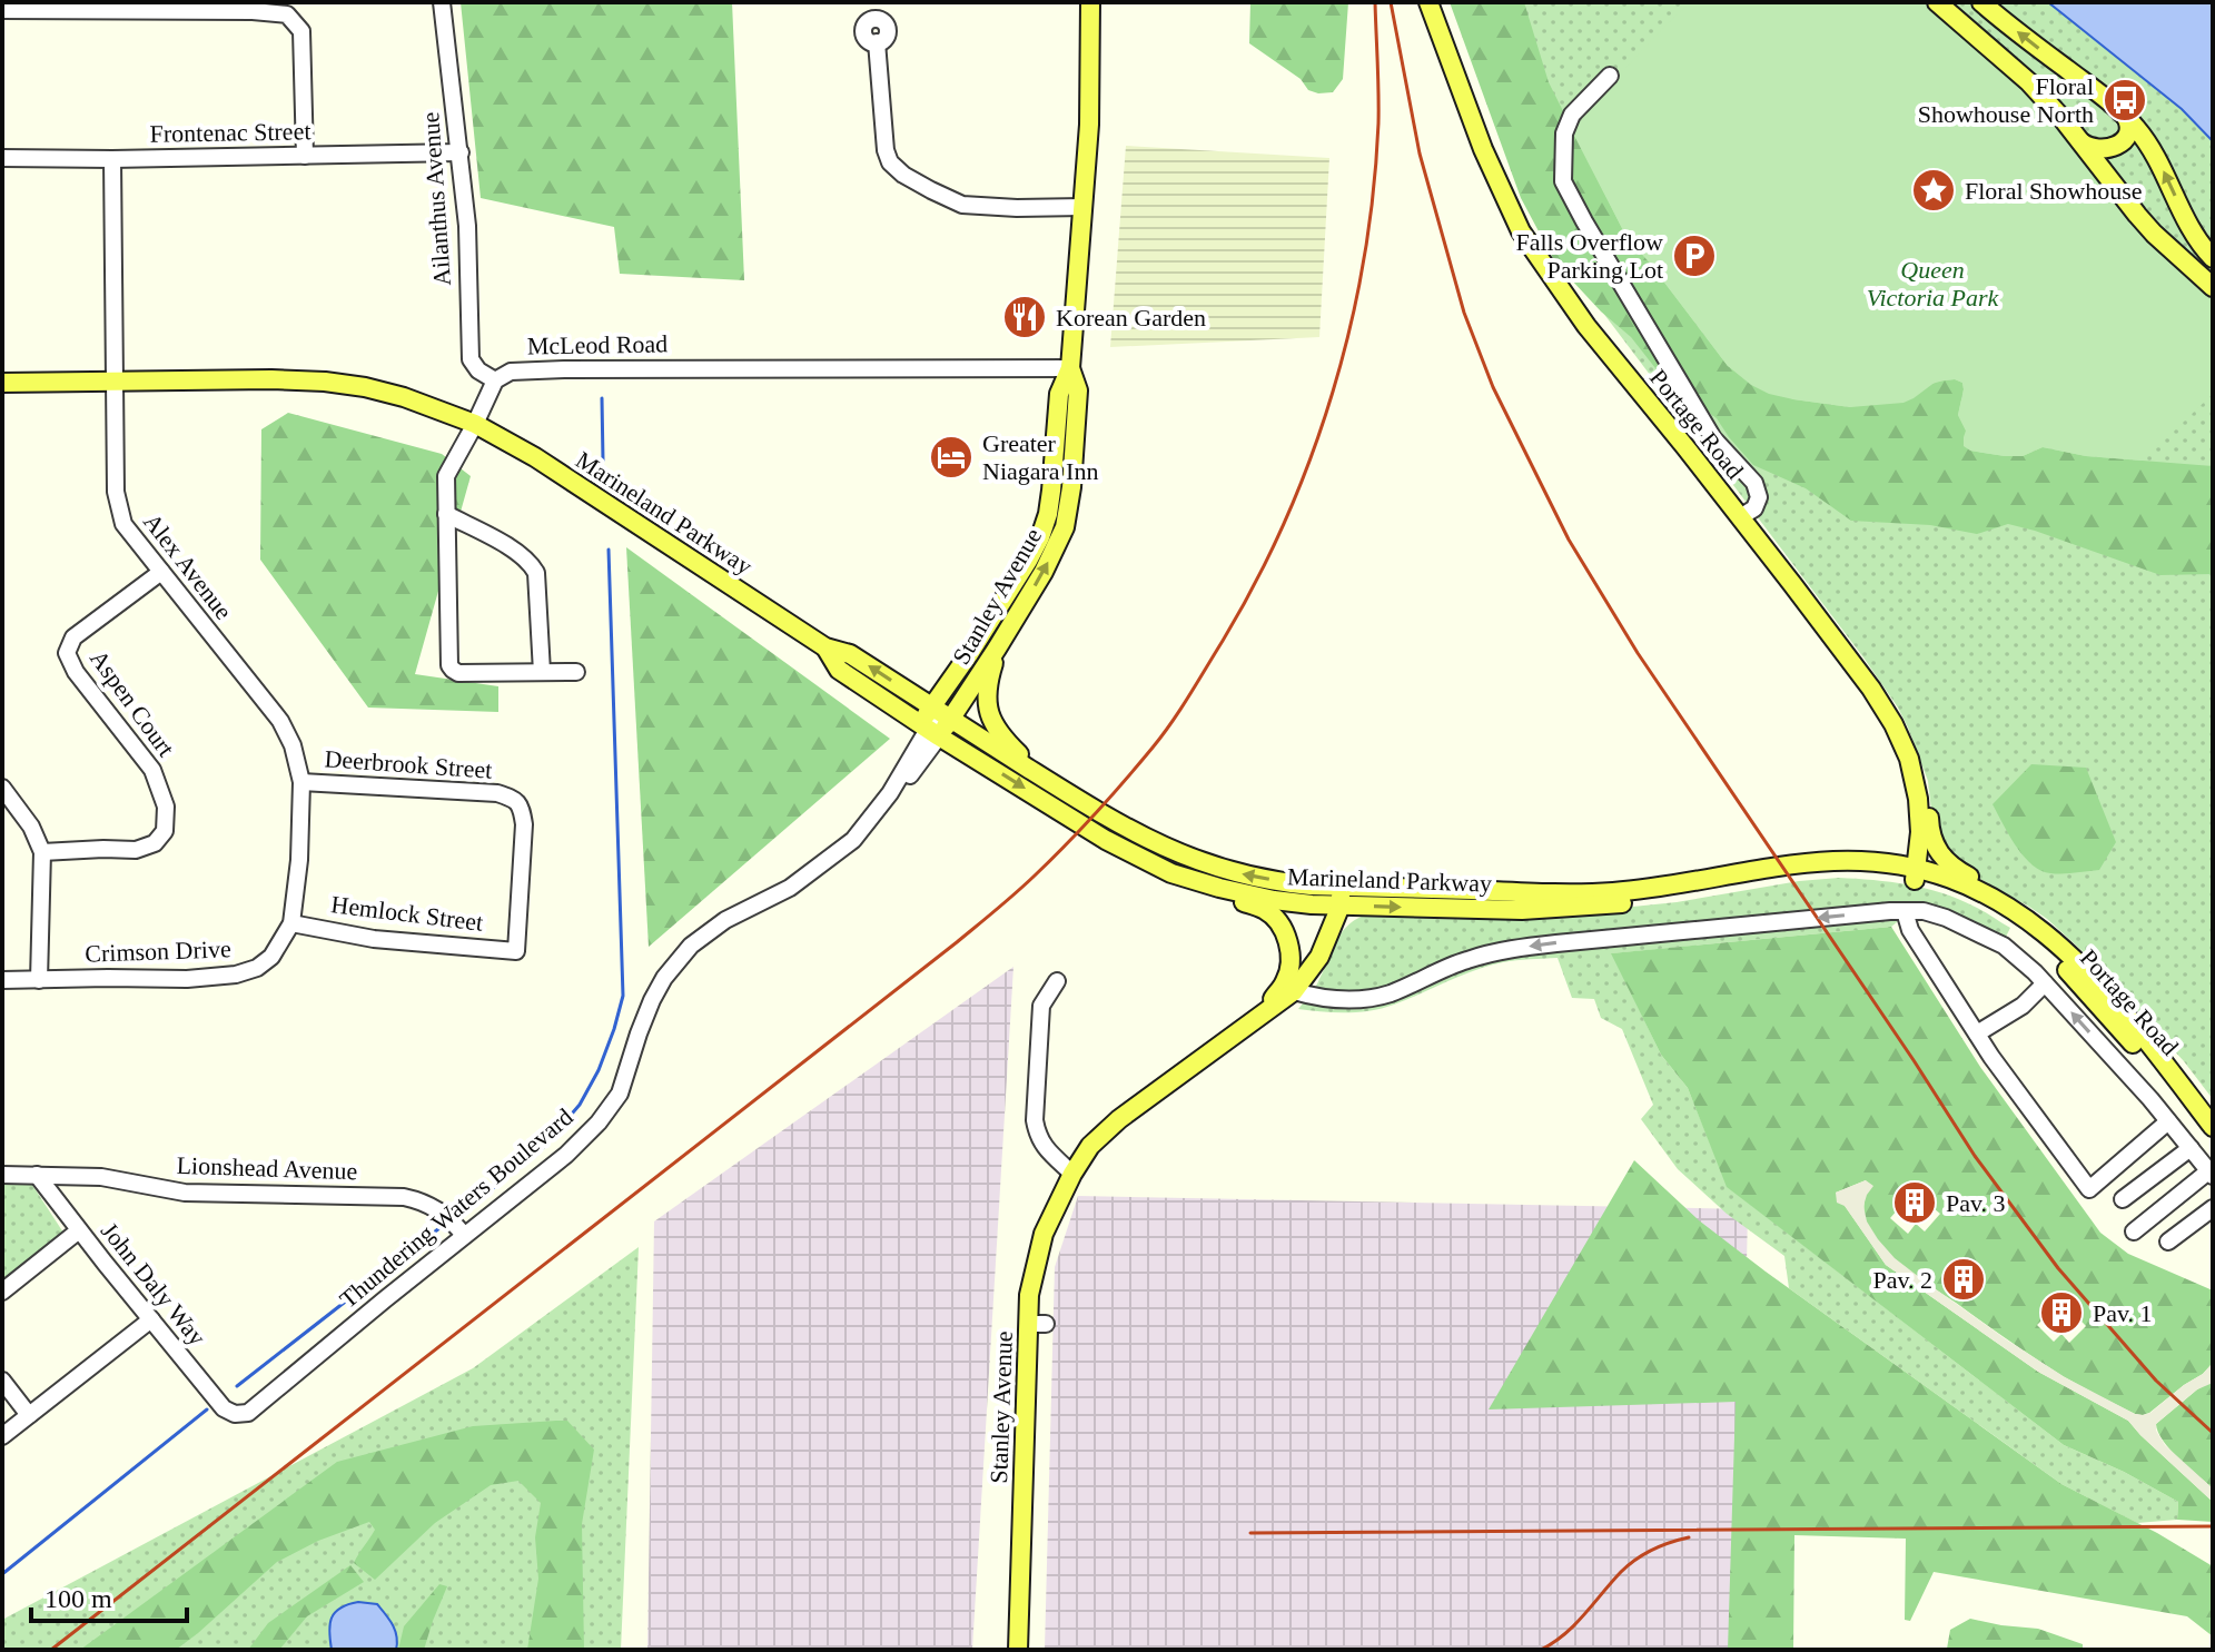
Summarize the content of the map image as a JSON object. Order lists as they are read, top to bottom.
{
  "streets": {
    "main road": ["Portage Road", "Marineland Parkway", "Stanley Avenue"],
    "street": [
      "Frontenac Street",
      "Ailanthus Avenue",
      "McLeod Road",
      "Alex Avenue",
      "Aspen Court",
      "Deerbrook Street",
      "Hemlock Street",
      "Crimson Drive",
      "Lionshead Avenue",
      "Thundering Waters Boulevard",
      "John Daly Way"
    ]
  },
  "crossings": [
    ["Frontenac Street", "Ailanthus Avenue"],
    ["Frontenac Street", "Alex Avenue"],
    ["Ailanthus Avenue", "McLeod Road"],
    ["McLeod Road", "Stanley Avenue"],
    ["Portage Road", "Marineland Parkway"],
    ["Marineland Parkway", "Stanley Avenue"],
    ["Marineland Parkway", "Thundering Waters Boulevard"],
    ["Alex Avenue", "Aspen Court"],
    ["Alex Avenue", "Deerbrook Street"],
    ["Alex Avenue", "Hemlock Street"],
    ["Alex Avenue", "Crimson Drive"],
    ["Stanley Avenue", "Thundering Waters Boulevard"],
    ["Deerbrook Street", "Hemlock Street"],
    ["Hemlock Street", "Crimson Drive"],
    ["Lionshead Avenue", "Thundering Waters Boulevard"],
    ["Lionshead Avenue", "John Daly Way"],
    ["Thundering Waters Boulevard", "John Daly Way"]
  ],
  "parks": ["Queen Victoria Park"],
  "places": {
    "bus stop": ["Floral Showhouse North"],
    "place": ["Floral Showhouse"],
    "parking": ["Falls Overflow Parking Lot"],
    "restaurant": ["Korean Garden"],
    "hotel": ["Greater Niagara Inn"],
    "building": ["Pav. 3", "Pav. 2", "Pav. 1"]
  },
  "scale_bar": "100 m"
}
